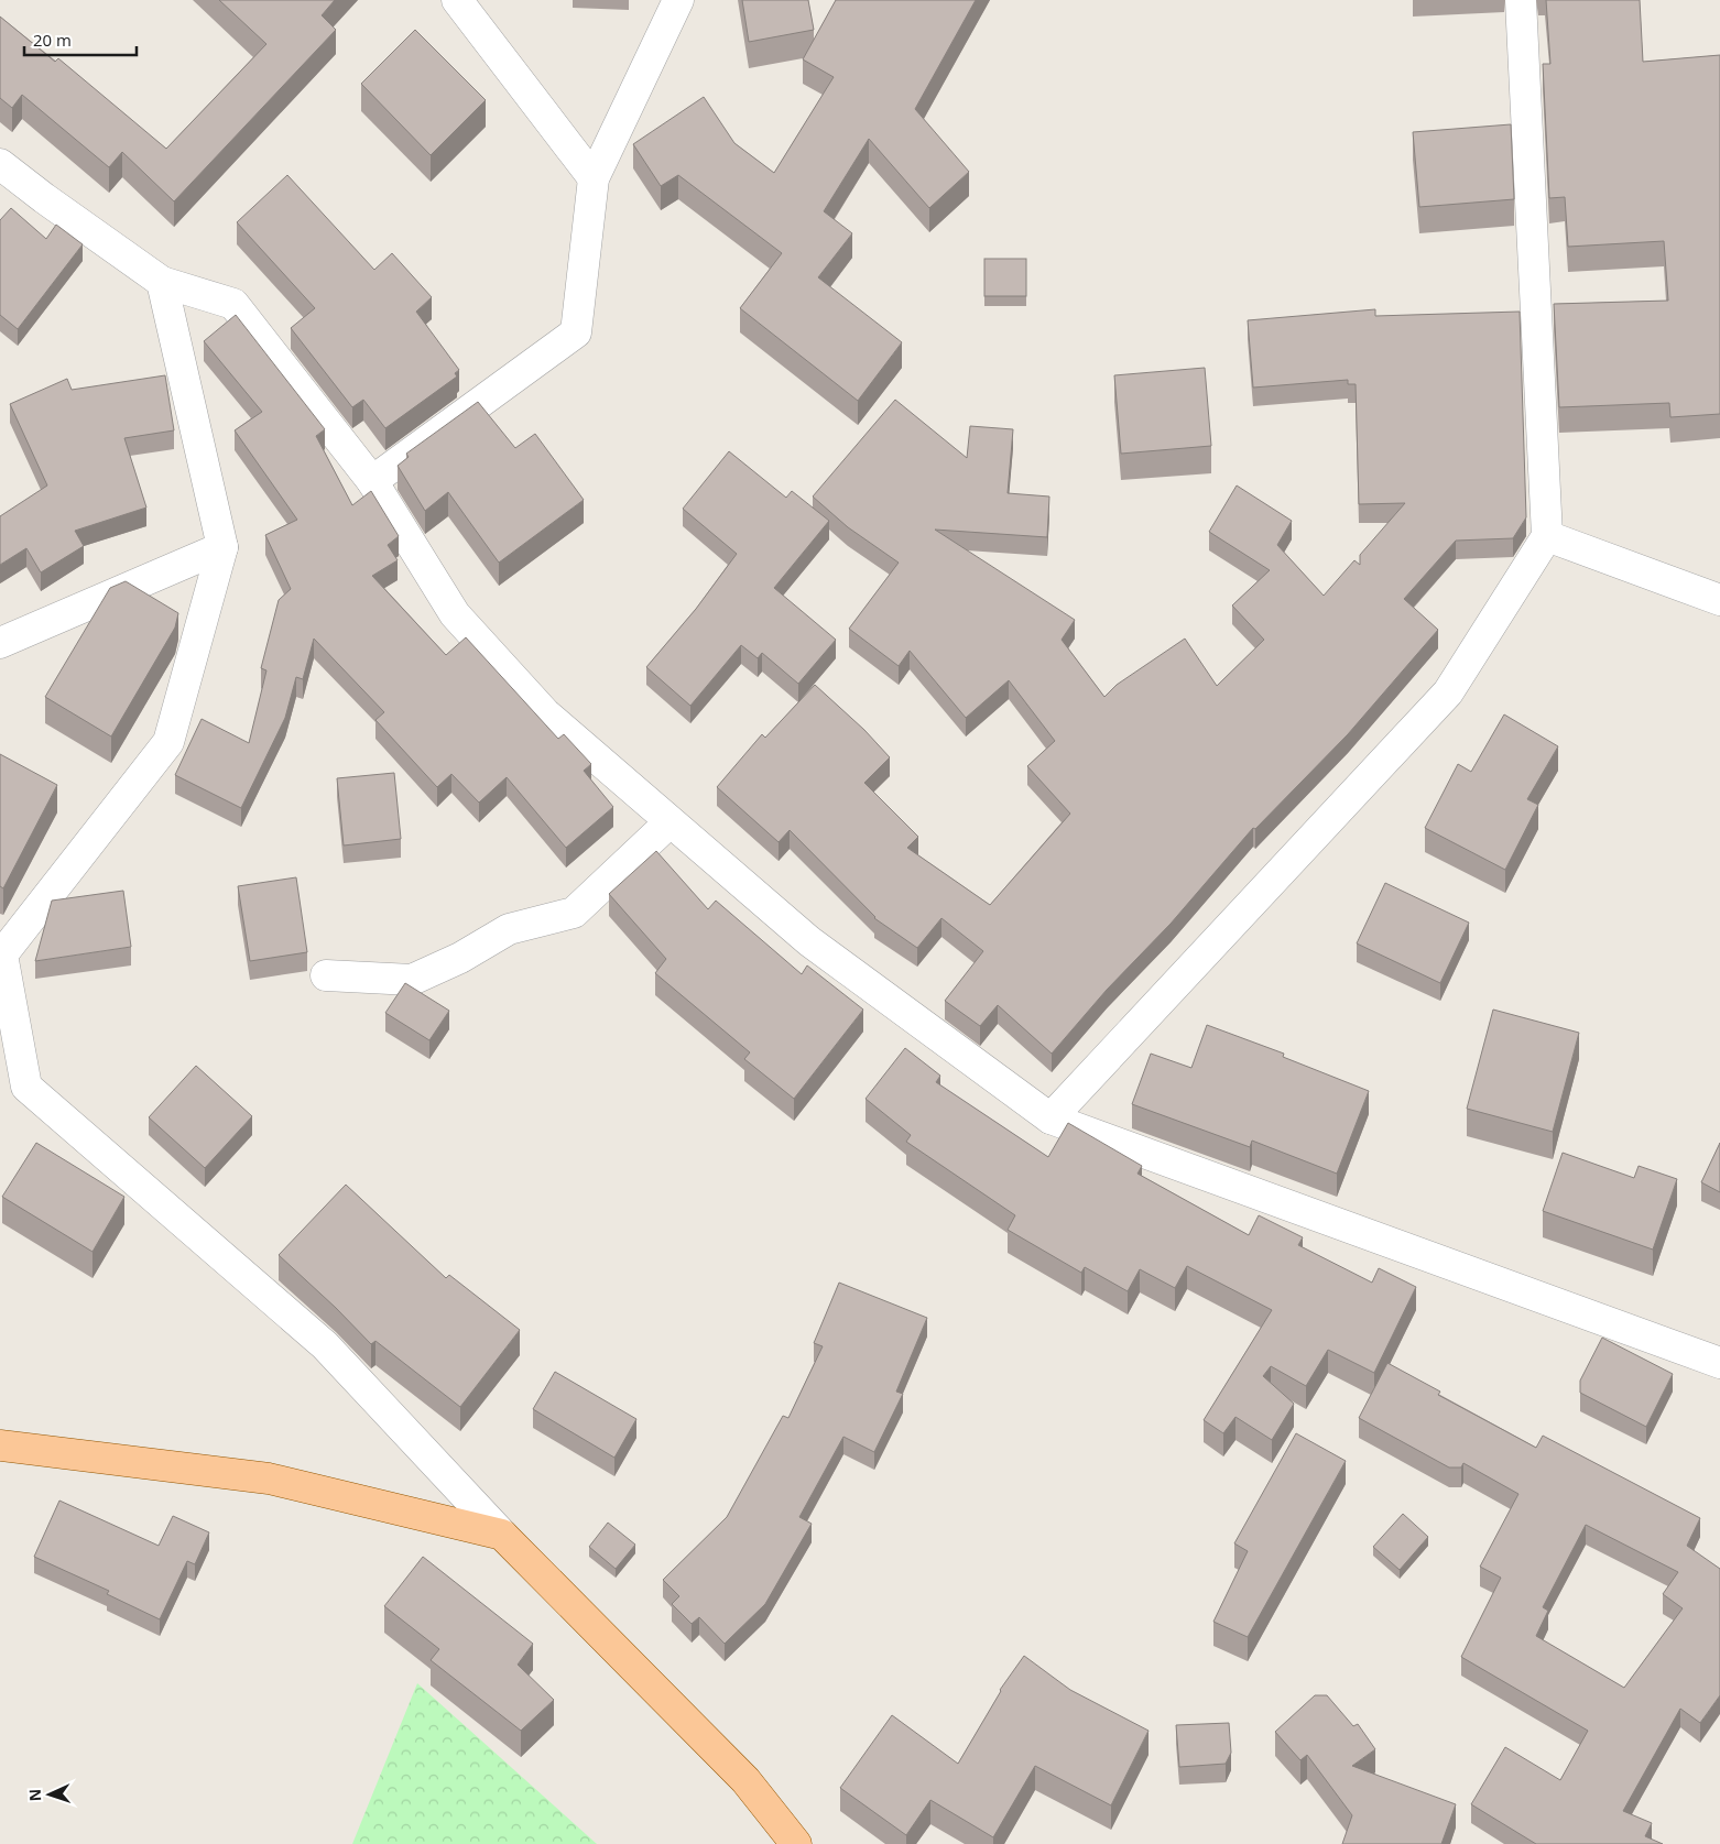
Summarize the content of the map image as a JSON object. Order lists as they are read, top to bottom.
{
  "scale_bar": "20 m",
  "north": "left"
}
